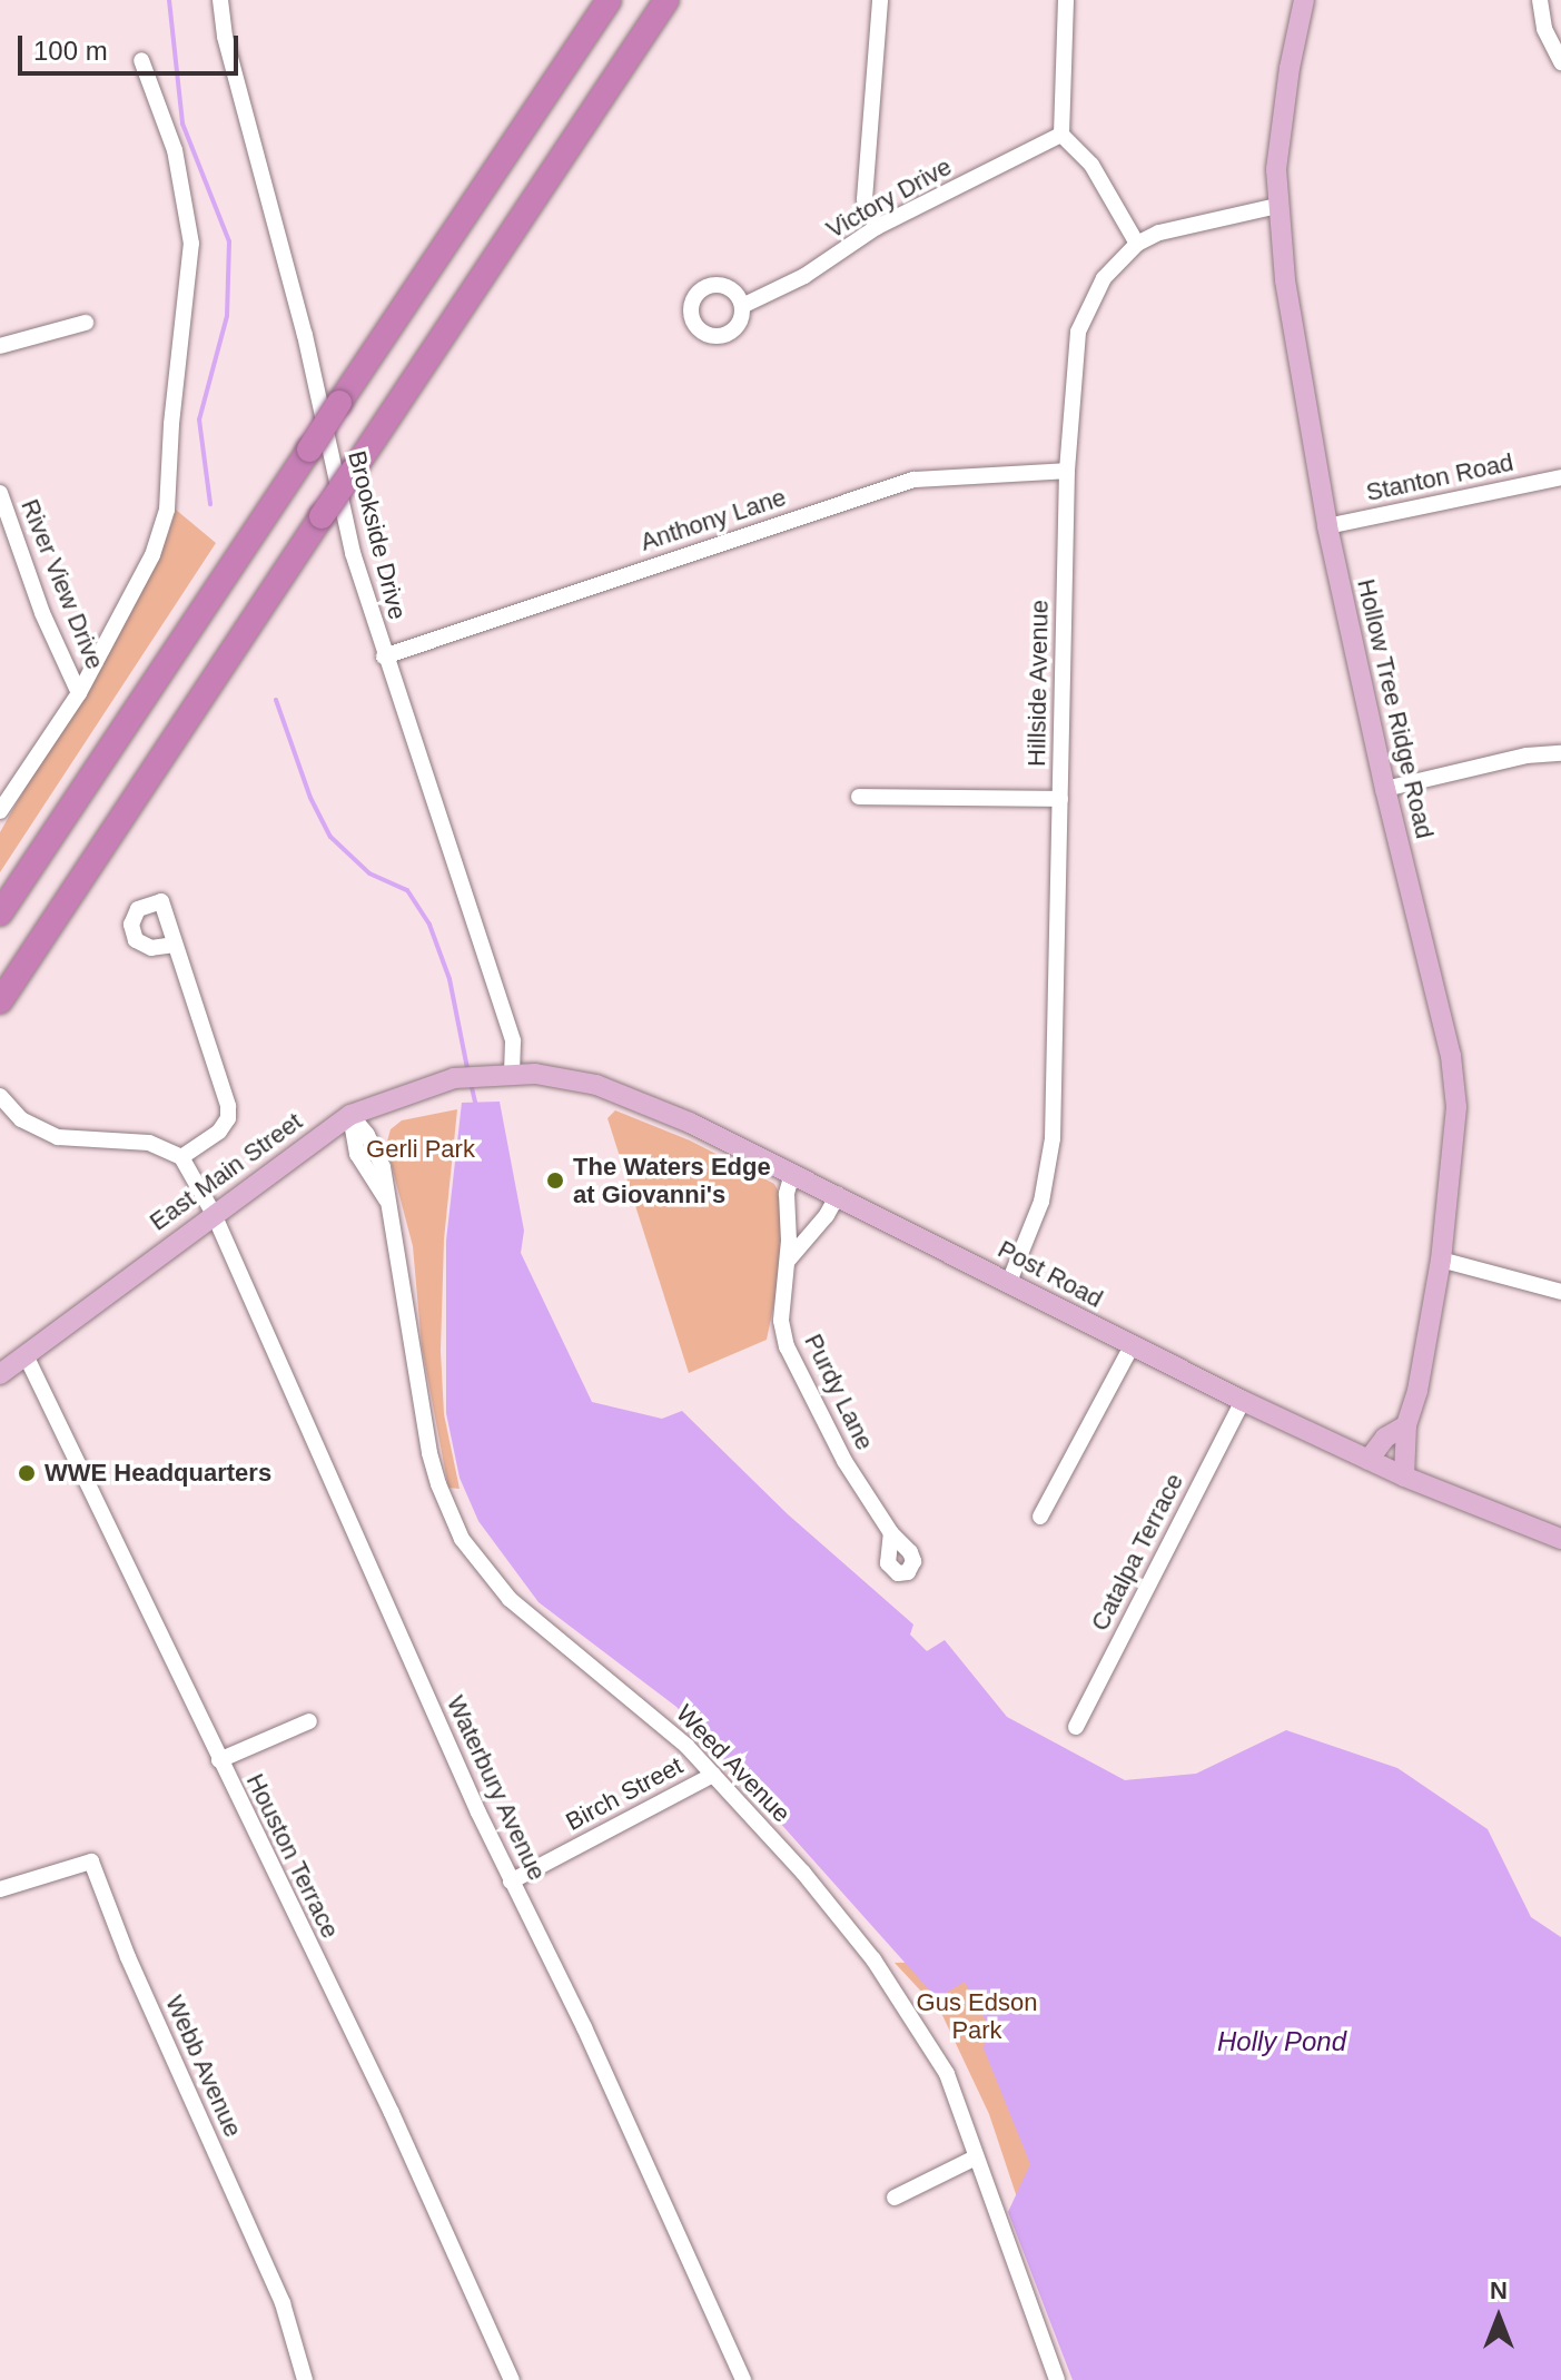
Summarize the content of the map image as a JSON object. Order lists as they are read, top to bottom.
{
  "streets": {
    "main road": ["Hollow Tree Ridge Road", "East Main Street", "Post Road"],
    "street": [
      "Victory Drive",
      "Stanton Road",
      "Anthony Lane",
      "Brookside Drive",
      "River View Drive",
      "Hillside Avenue",
      "Purdy Lane",
      "Catalpa Terrace",
      "Weed Avenue",
      "Waterbury Avenue",
      "Birch Street",
      "Houston Terrace",
      "Webb Avenue"
    ]
  },
  "crossings": [
    ["Stanton Road", "Hollow Tree Ridge Road"],
    ["Anthony Lane", "Brookside Drive"],
    ["Anthony Lane", "Hillside Avenue"],
    ["Brookside Drive", "East Main Street"],
    ["Brookside Drive", "Post Road"],
    ["Hillside Avenue", "Hollow Tree Ridge Road"],
    ["Hillside Avenue", "Post Road"],
    ["Hollow Tree Ridge Road", "Post Road"],
    ["East Main Street", "Post Road"],
    ["East Main Street", "Weed Avenue"],
    ["East Main Street", "Waterbury Avenue"],
    ["East Main Street", "Houston Terrace"],
    ["Post Road", "Purdy Lane"],
    ["Post Road", "Catalpa Terrace"],
    ["Weed Avenue", "Birch Street"],
    ["Waterbury Avenue", "Birch Street"]
  ],
  "water": ["Holly Pond"],
  "parks": ["Gerli Park", "Gus Edson Park"],
  "places": ["The Waters Edge at Giovanni's", "WWE Headquarters"],
  "scale_bar": "100 m",
  "north": "top"
}
